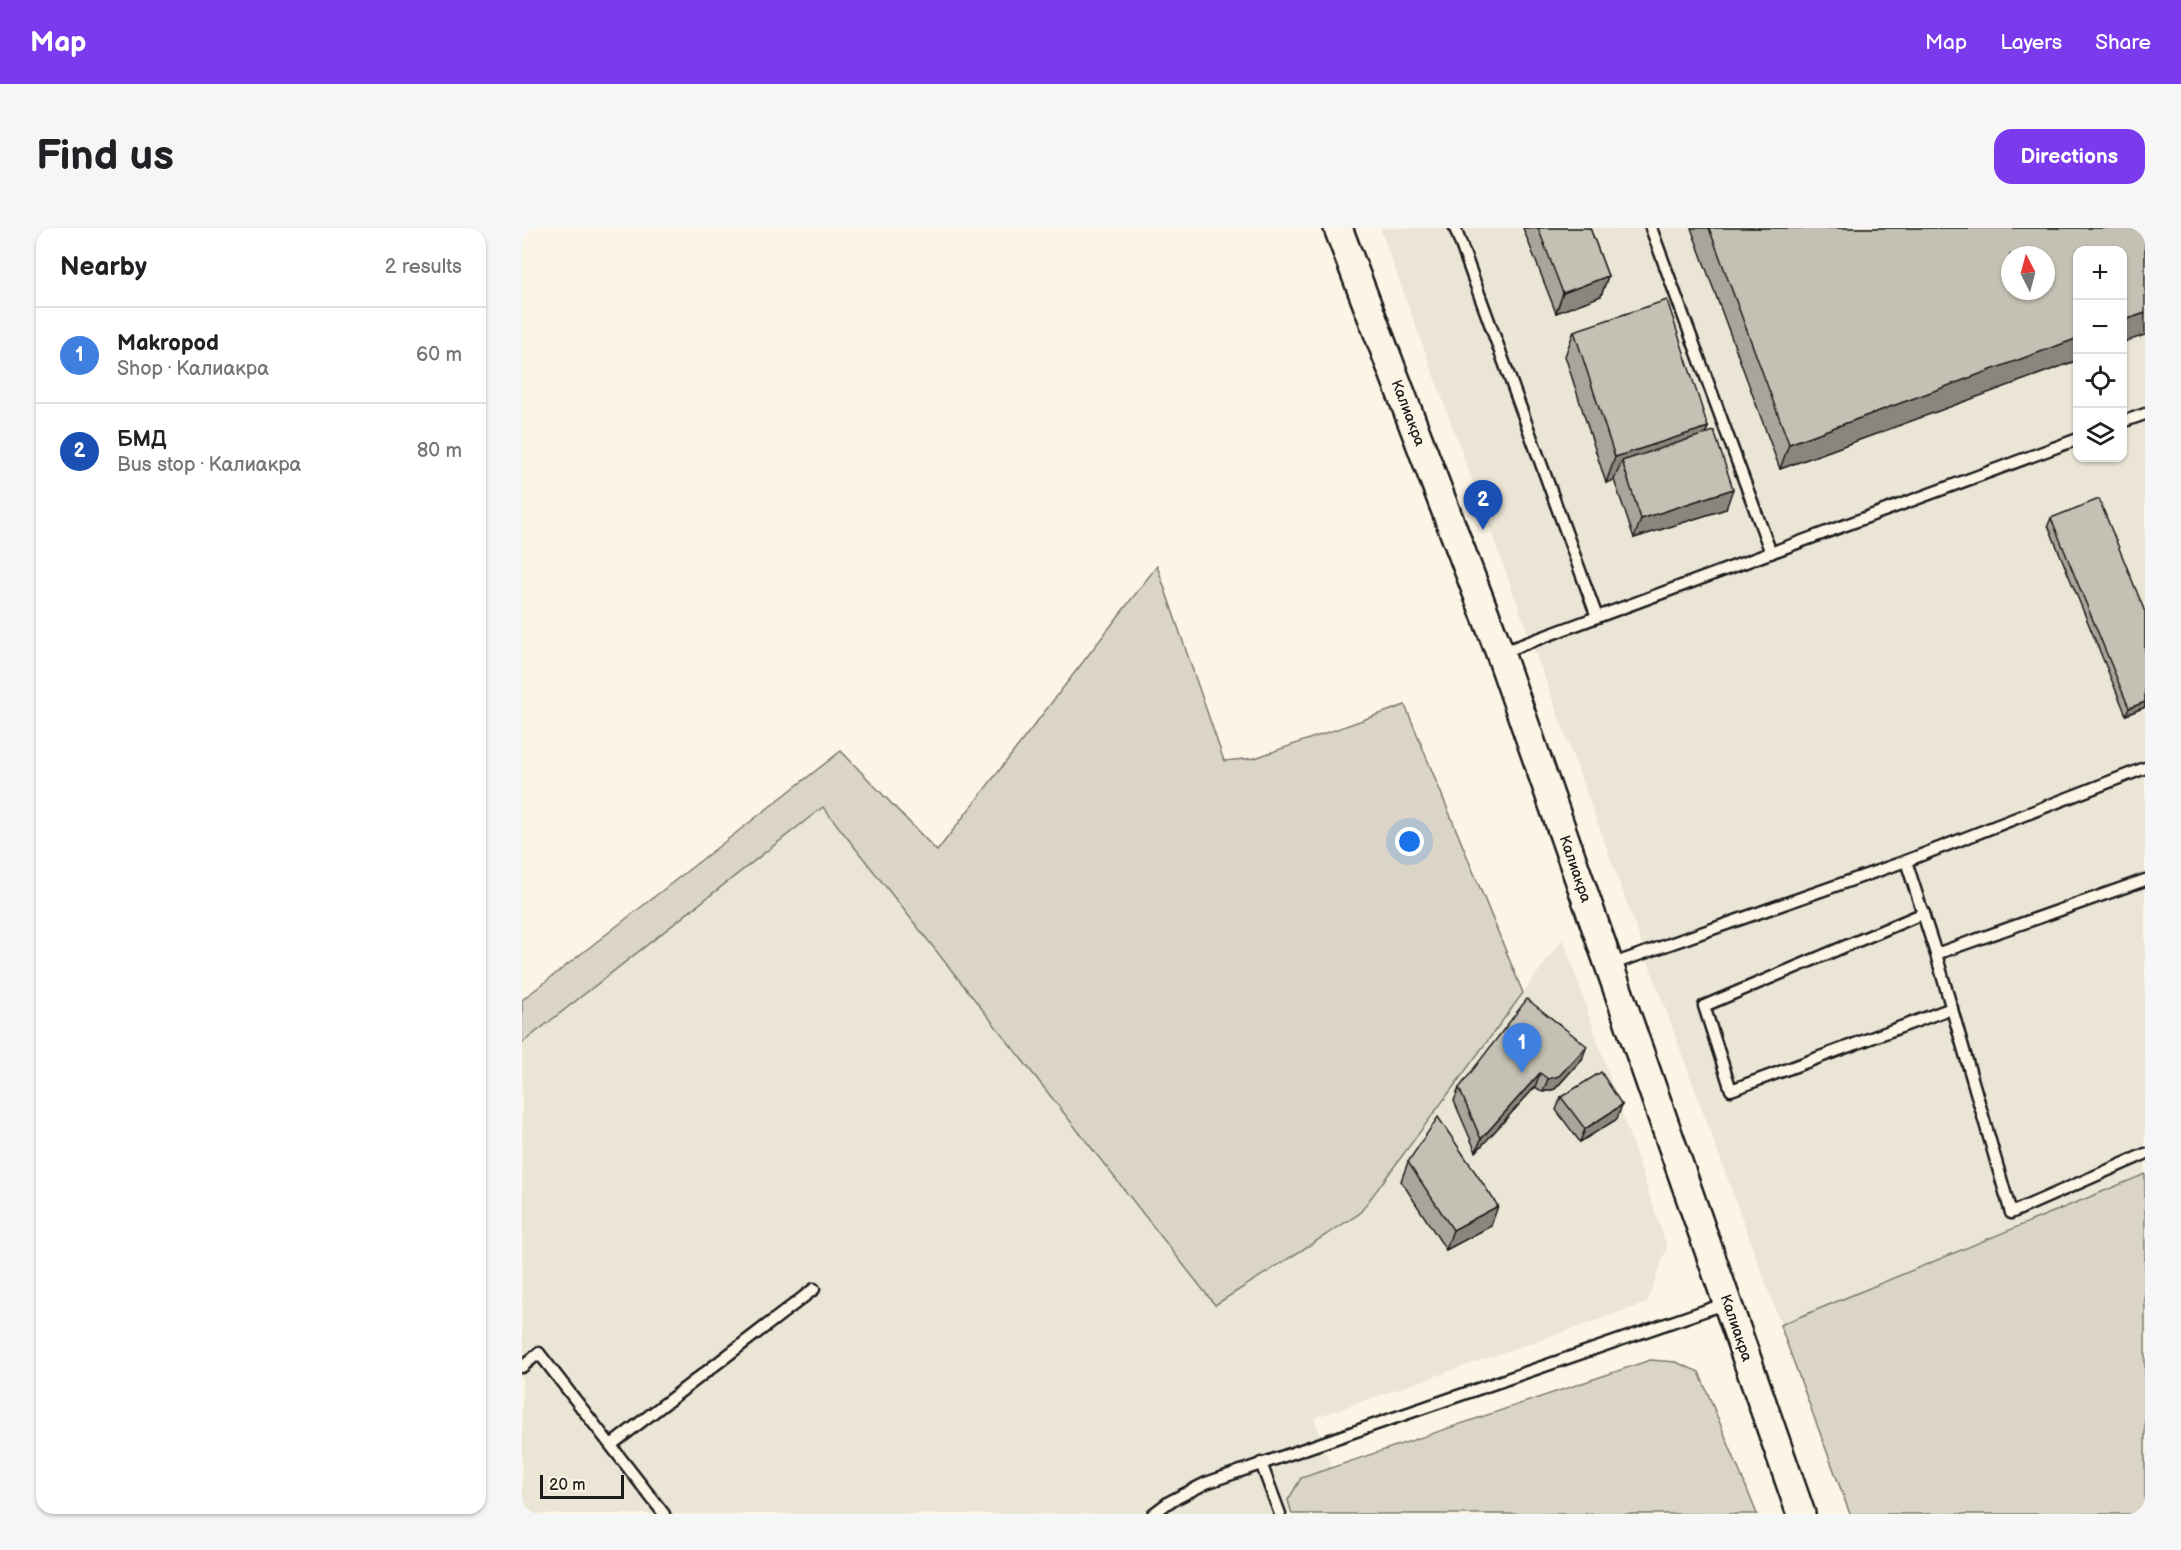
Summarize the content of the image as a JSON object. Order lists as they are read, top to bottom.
{
  "streets": {
    "street": ["Калиакра"]
  },
  "scale_bar": "20 m",
  "north": "top",
  "page": {
    "header": "Map",
    "nav": ["Map", "Layers", "Share"],
    "buttons": "Directions",
    "title": "Find us",
    "heading": ["Nearby", "2 results"],
    "map_buttons": ["+", "−"],
    "list": [
      {
        "mark": "1",
        "name": "Makropod",
        "note": "Shop · Калиакра",
        "value": "60 m"
      },
      {
        "mark": "2",
        "name": "БМД",
        "note": "Bus stop · Калиакра",
        "value": "80 m"
      }
    ],
    "pins": ["2", "1"],
    "scale": "20 m"
  }
}
